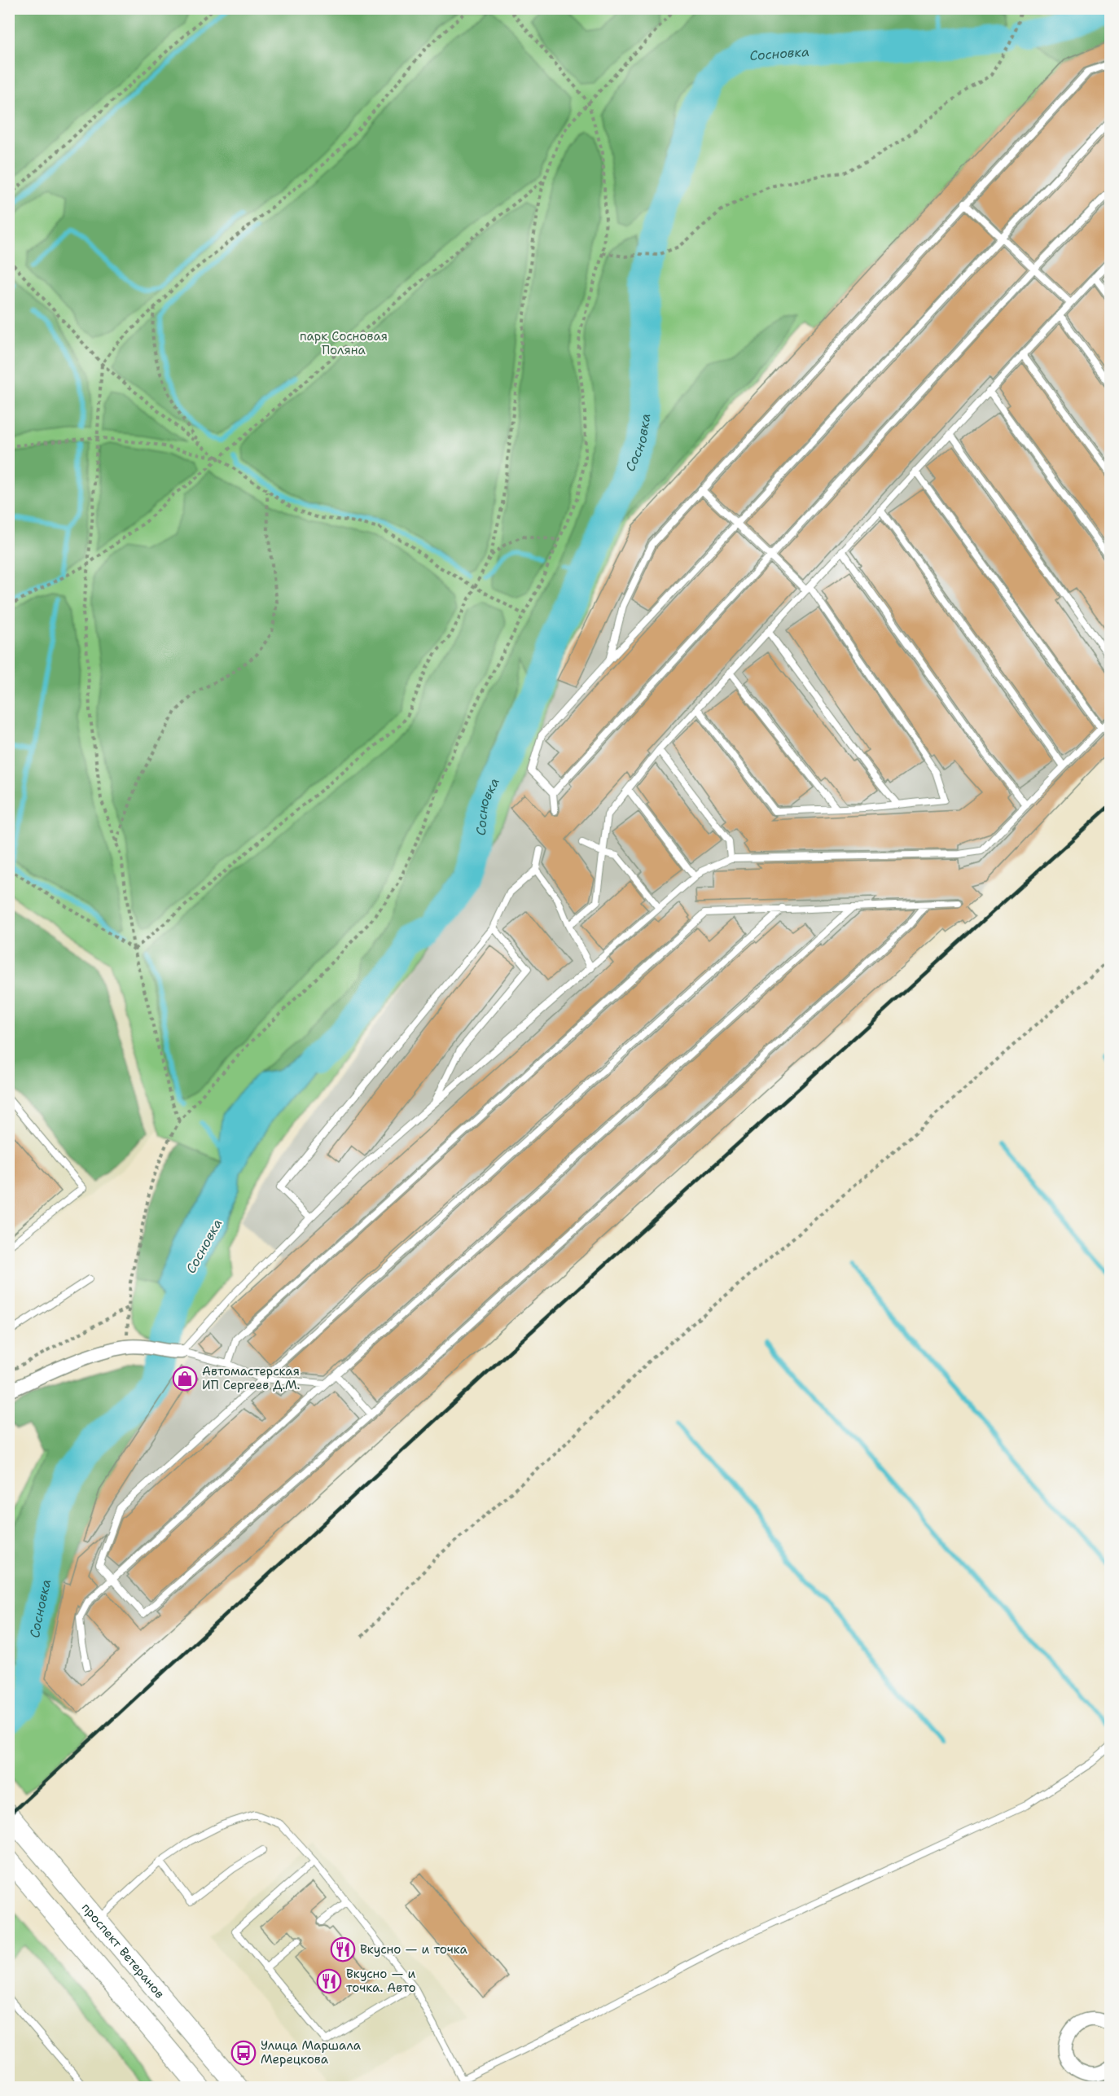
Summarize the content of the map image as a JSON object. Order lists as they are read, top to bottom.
{
  "streets": {
    "main road": ["проспект Ветеранов"]
  },
  "water": ["Сосновка"],
  "parks": ["парк Сосновая Поляна"],
  "places": {
    "shop": ["Автомастерская ИП Сергеев Д.М."],
    "restaurant": ["Вкусно — и точка", "Вкусно — и точка. Авто"],
    "bus stop": ["Улица Маршала Мерецкова"]
  }
}
